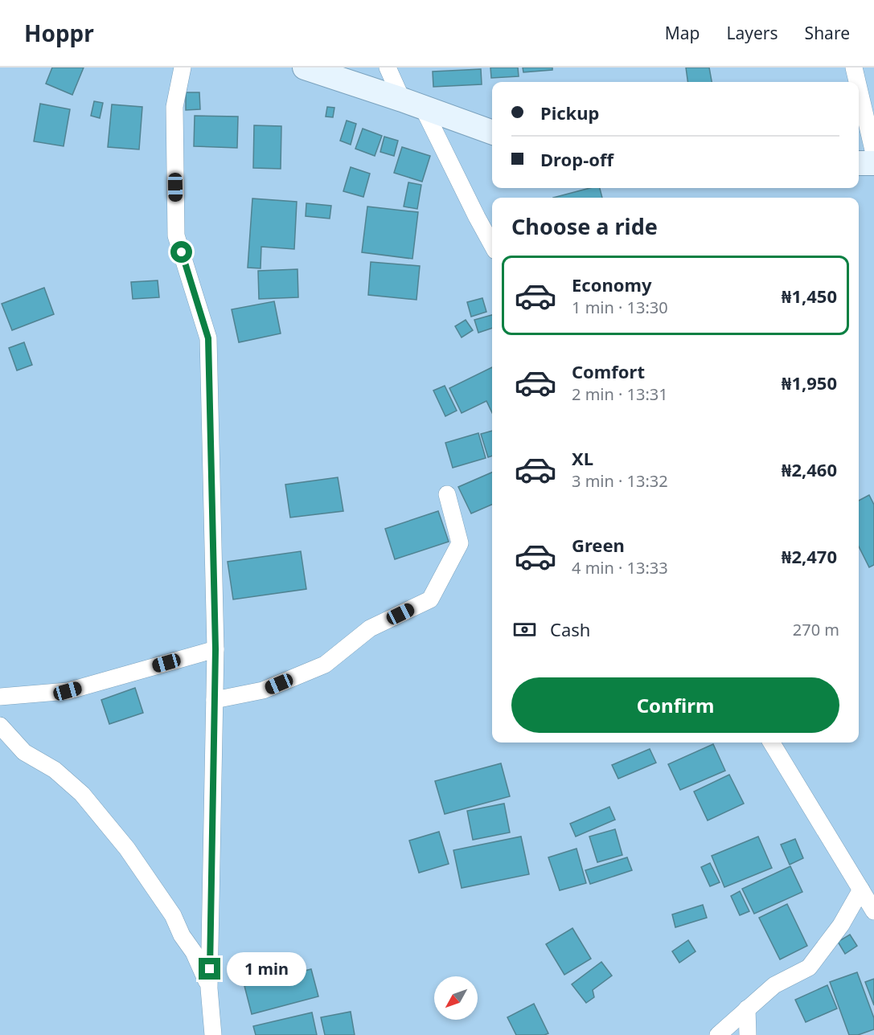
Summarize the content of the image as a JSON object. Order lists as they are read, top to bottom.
{
  "north": "bottom left",
  "page": {
    "header": "Hoppr",
    "nav": ["Map", "Layers", "Share"],
    "banner": ["Pickup", "Drop-off"],
    "heading": "Choose a ride",
    "list": [
      {
        "name": "Economy",
        "note": "1 min · 13:30",
        "value": "₦1,450"
      },
      {
        "name": "Comfort",
        "note": "2 min · 13:31",
        "value": "₦1,950"
      },
      {
        "name": "XL",
        "note": "3 min · 13:32",
        "value": "₦2,460"
      },
      {
        "name": "Green",
        "note": "4 min · 13:33",
        "value": "₦2,470"
      }
    ],
    "pay": ["Cash", "270 m"],
    "buttons": "Confirm",
    "bubble": "1 min"
  }
}
